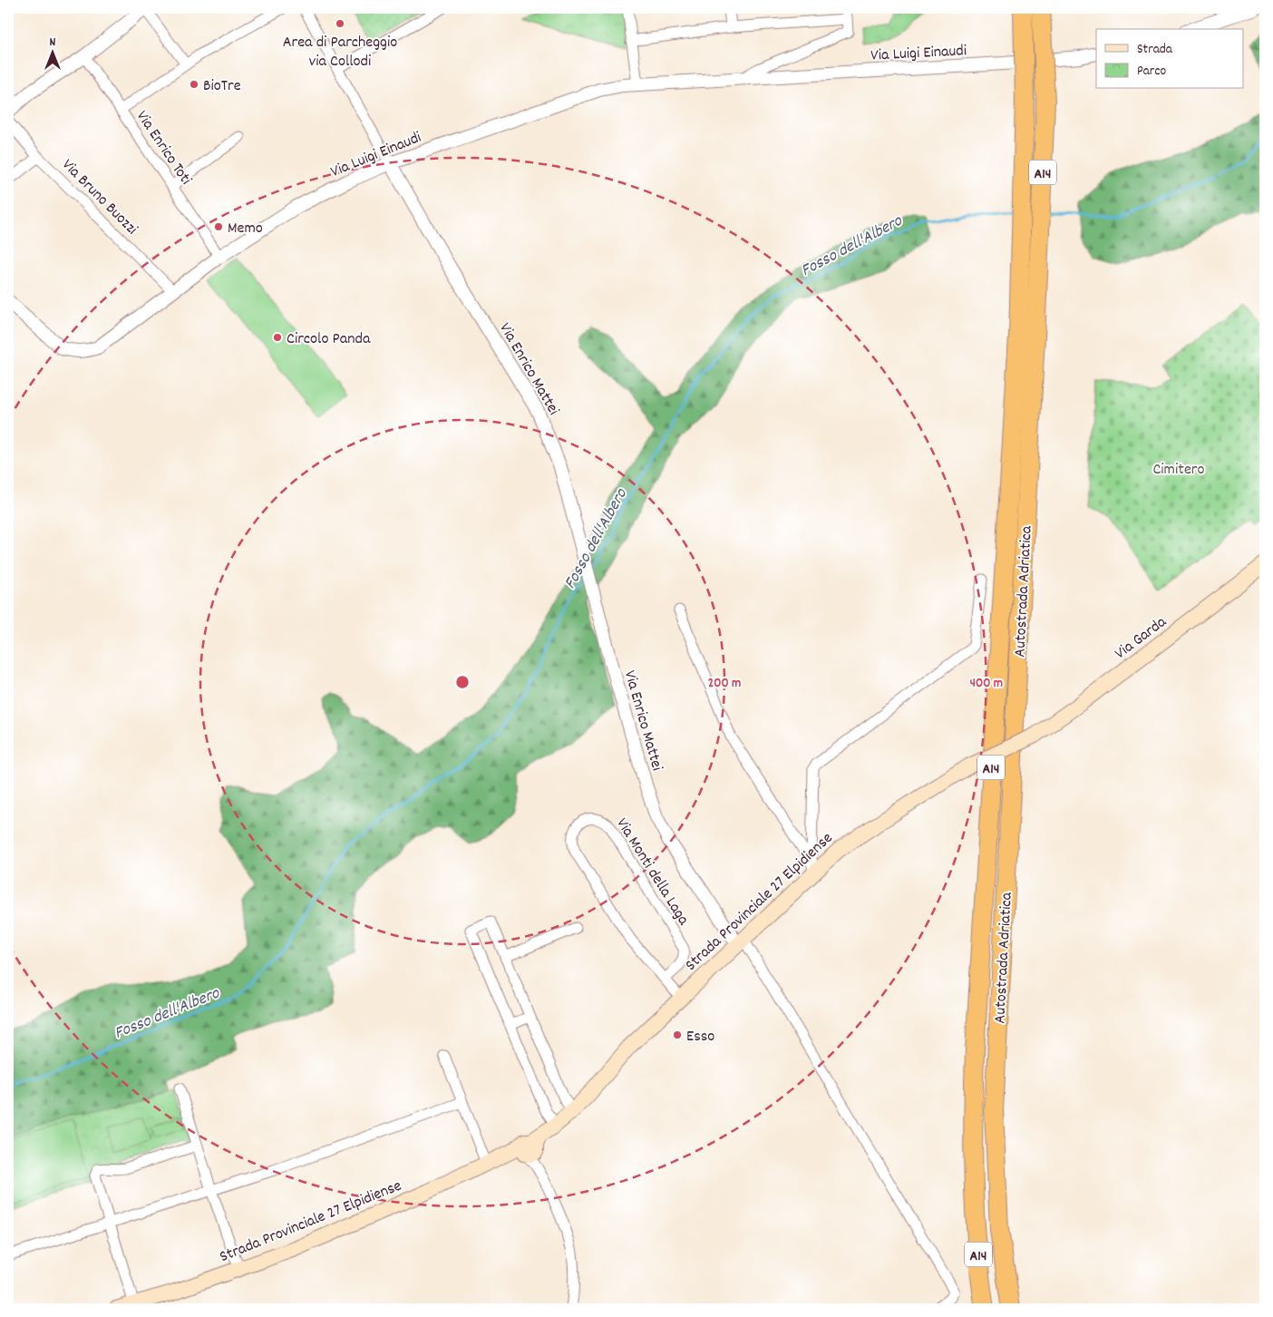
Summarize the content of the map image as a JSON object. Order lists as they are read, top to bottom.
{
  "streets": {
    "highway": ["A14", "Autostrada Adriatica"],
    "main road": ["Via Garda", "Strada Provinciale 27 Elpidiense"],
    "street": [
      "Via Luigi Einaudi",
      "Via Enrico Toti",
      "Via Bruno Buozzi",
      "Via Enrico Mattei",
      "Via Monti della Laga"
    ]
  },
  "crossings": [
    ["Via Luigi Einaudi", "Via Enrico Toti"],
    ["Via Luigi Einaudi", "Via Bruno Buozzi"],
    ["Via Luigi Einaudi", "Via Enrico Mattei"],
    ["Via Enrico Mattei", "Strada Provinciale 27 Elpidiense"],
    ["Via Garda", "Strada Provinciale 27 Elpidiense"]
  ],
  "water": ["Fosso dell'Albero"],
  "parks": ["Cimitero"],
  "places": [
    "Area di Parcheggio via Collodi",
    "BioTre",
    "Memo",
    "Circolo Panda",
    "Esso"
  ],
  "legend": ["Strada", "Parco"],
  "north": "top",
  "rings": ["200 m", "400 m"]
}
